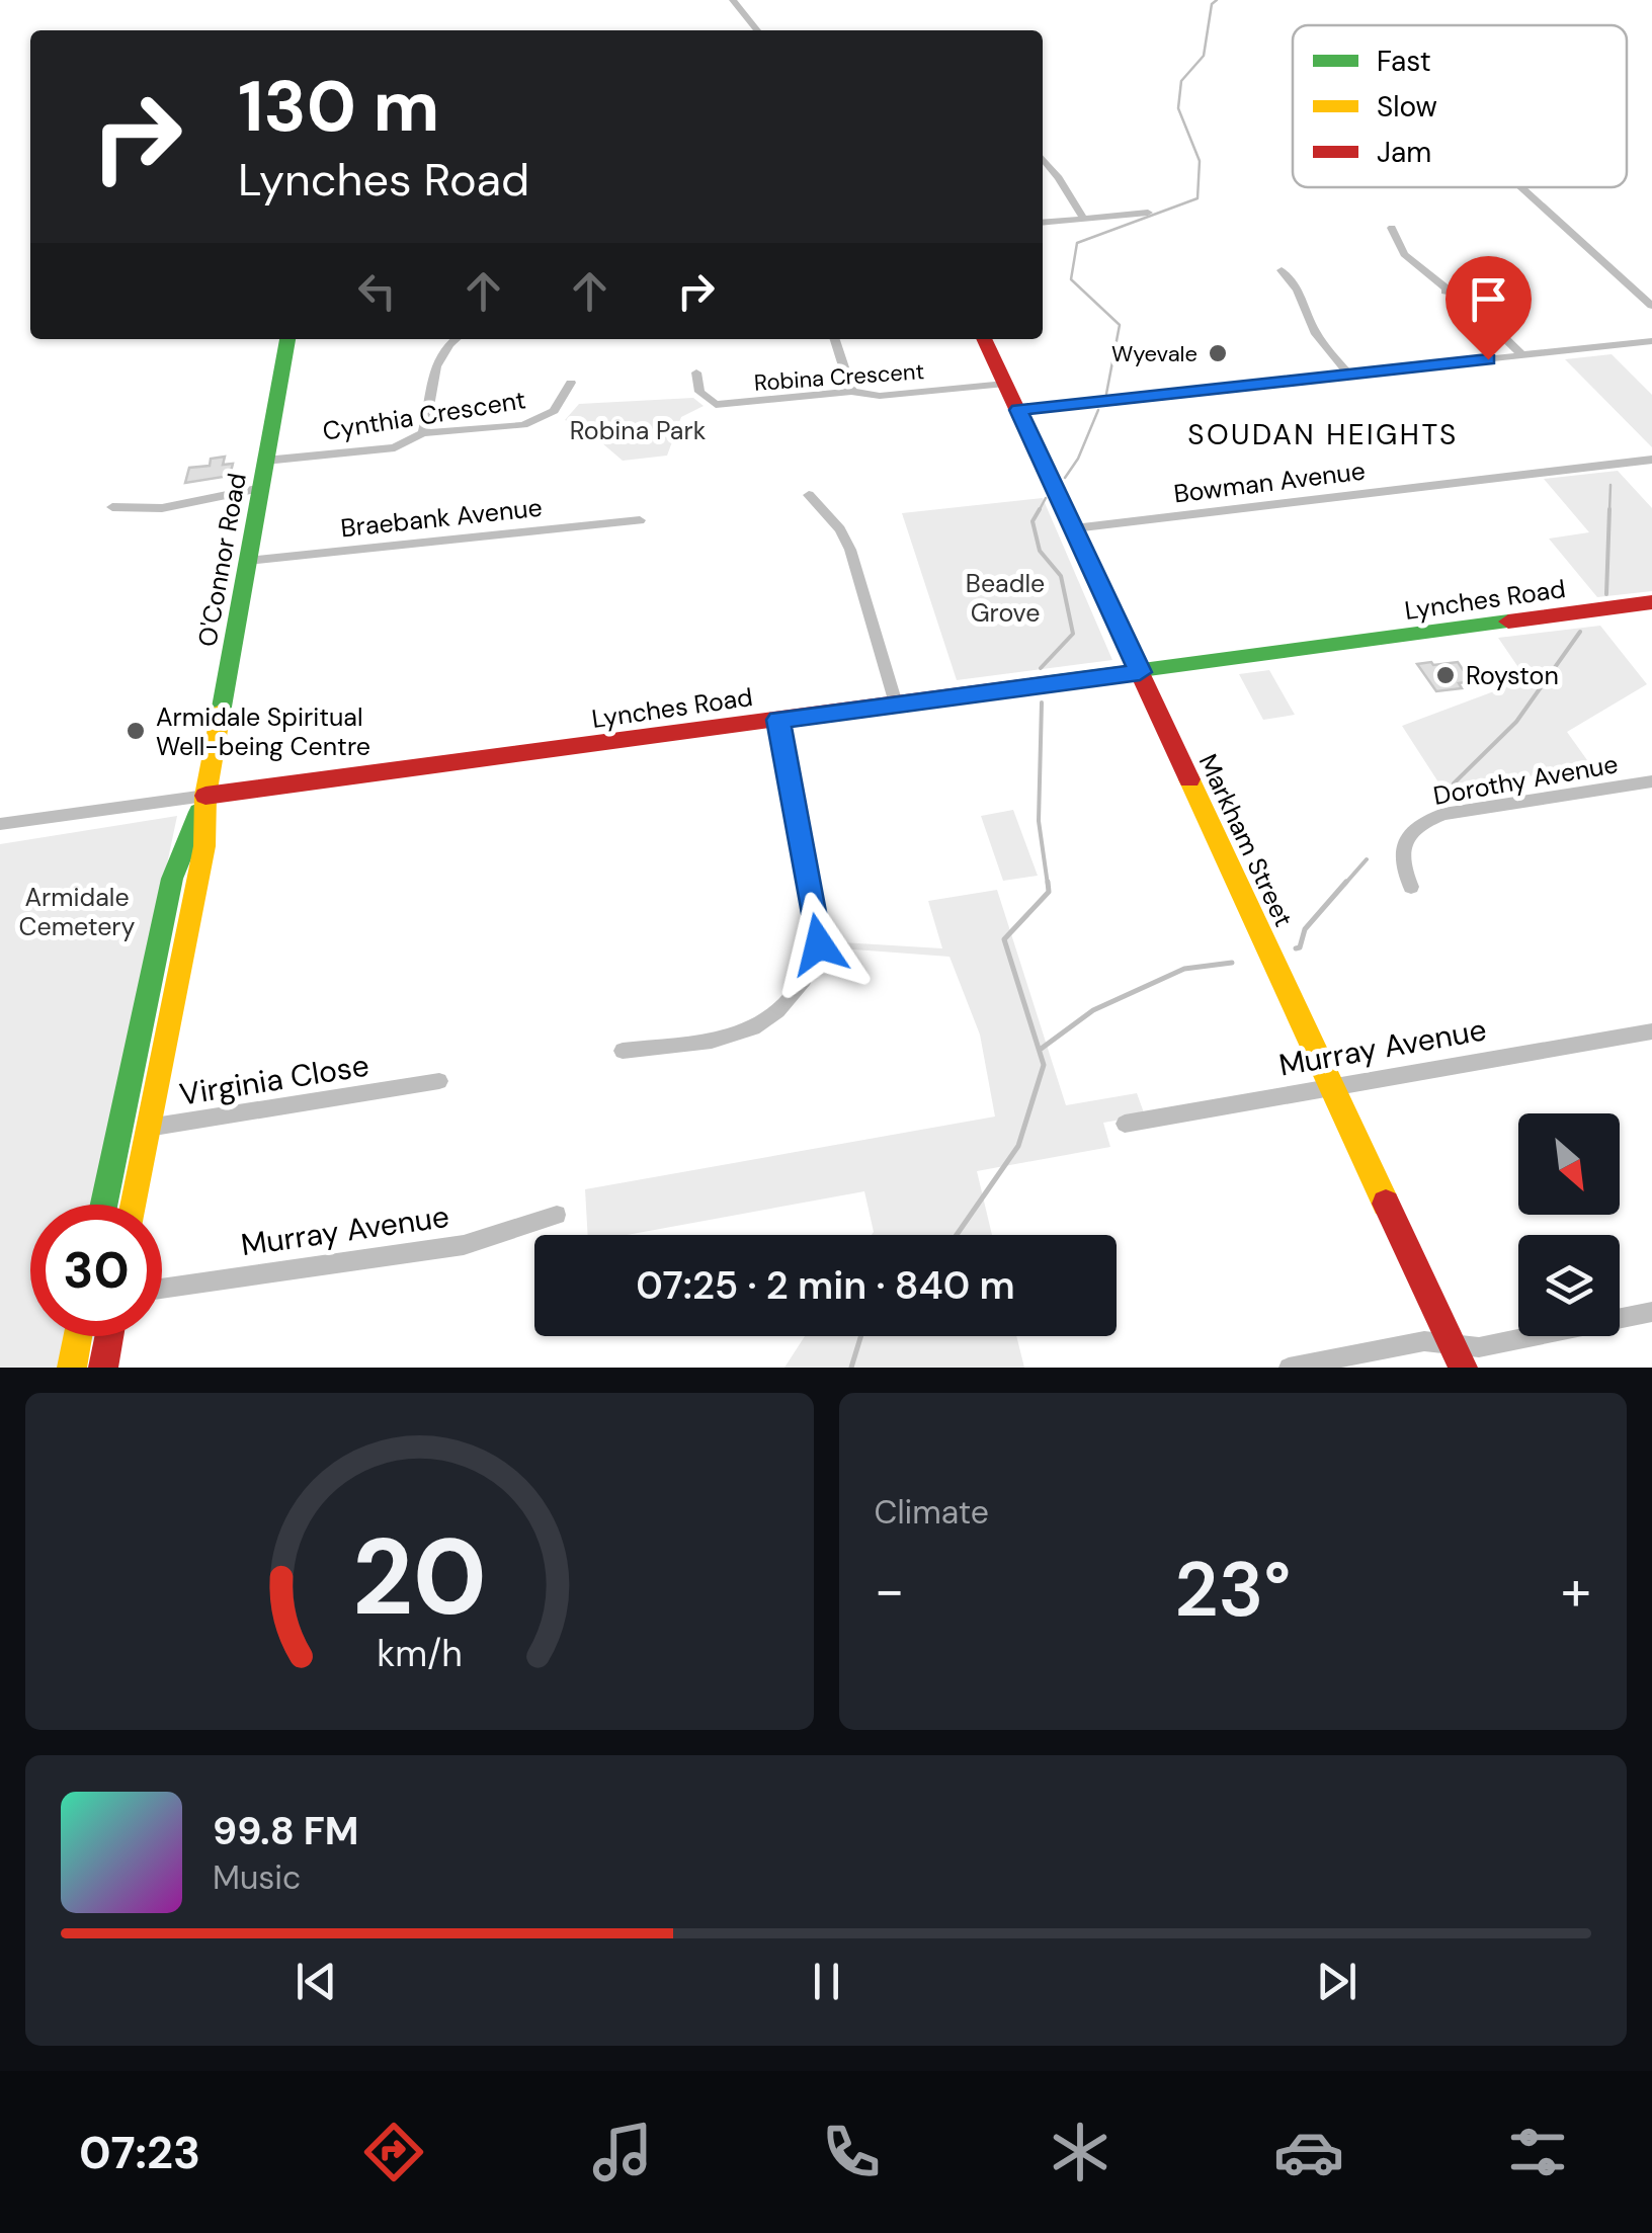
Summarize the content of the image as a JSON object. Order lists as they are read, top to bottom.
{
  "streets": {
    "street": [
      "Robina Crescent",
      "Cynthia Crescent",
      "Bowman Avenue",
      "Braebank Avenue",
      "O'Connor Road",
      "Lynches Road",
      "Dorothy Avenue",
      "Markham Street",
      "Murray Avenue",
      "Virginia Close"
    ]
  },
  "crossings": [
    ["Robina Crescent", "Markham Street"],
    ["Cynthia Crescent", "O'Connor Road"],
    ["Bowman Avenue", "Markham Street"],
    ["Braebank Avenue", "O'Connor Road"],
    ["O'Connor Road", "Lynches Road"],
    ["O'Connor Road", "Virginia Close"],
    ["Lynches Road", "Markham Street"],
    ["Markham Street", "Murray Avenue"]
  ],
  "districts": ["SOUDAN HEIGHTS"],
  "parks": ["Robina Park", "Beadle Grove", "Armidale Cemetery"],
  "places": ["Wyevale", "Royston", "Armidale Spiritual Well-being Centre"],
  "legend": ["Fast", "Slow", "Jam"],
  "north": "bottom right",
  "page": {
    "turn": ["130 m", "Lynches Road"],
    "limit": "30",
    "trip": "07:25 · 2 min · 840 m",
    "tile": "Climate",
    "heat": ["−", "23°", "+"],
    "song": ["99.8 FM", "Music"],
    "tabs": "07:23",
    "gauge": ["20", "km/h"]
  }
}
